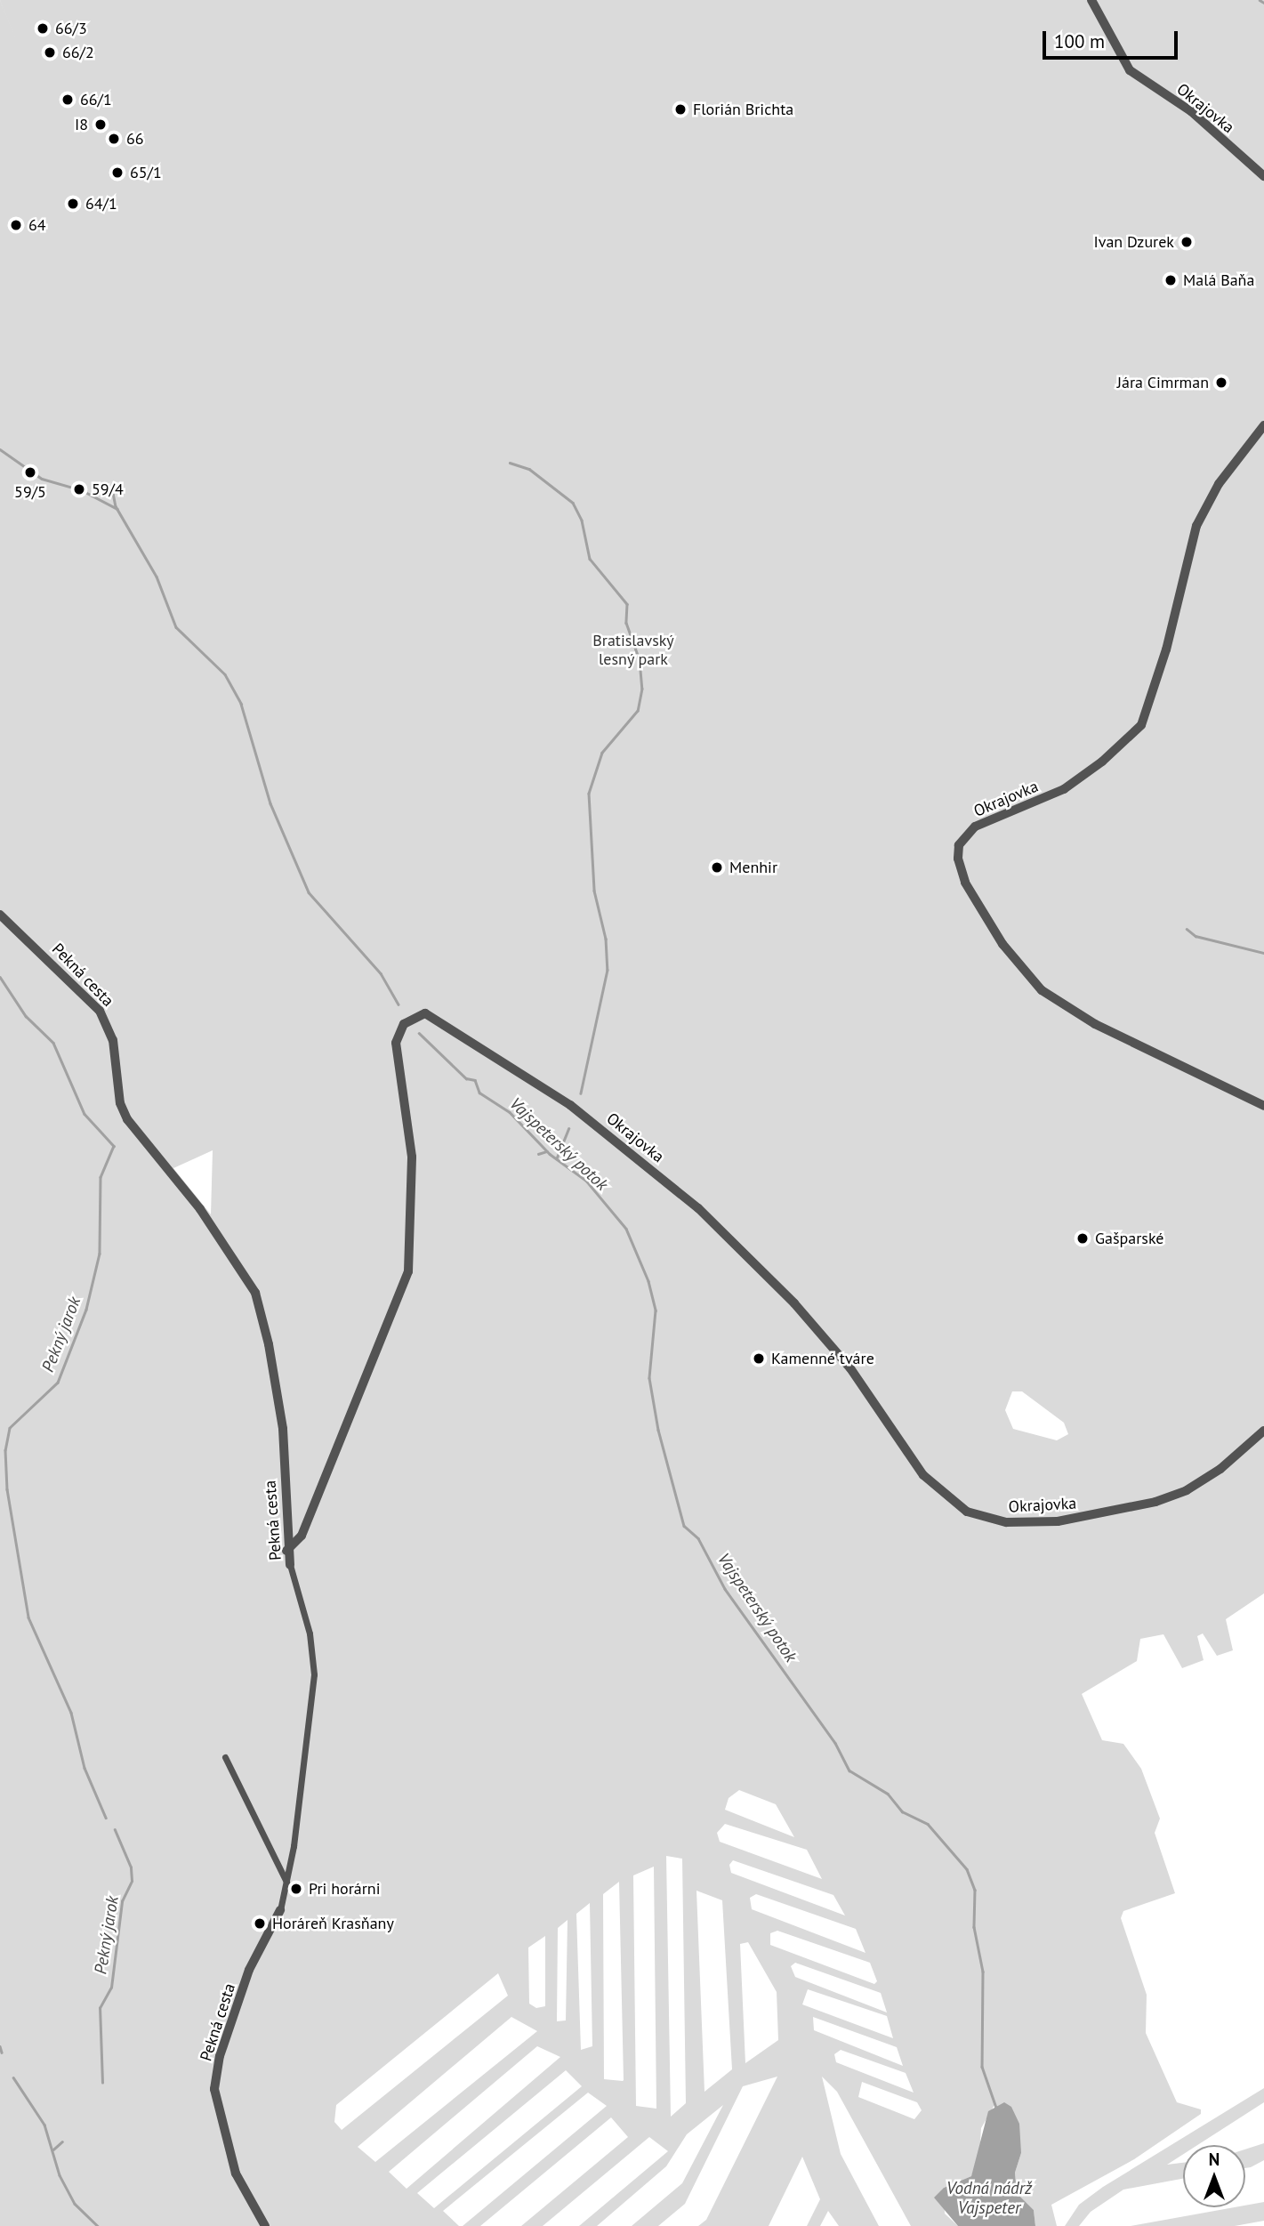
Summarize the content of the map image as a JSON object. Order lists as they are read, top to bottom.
{
  "streets": {
    "street": ["Okrajovka", "Pekná cesta"]
  },
  "crossings": [
    ["Okrajovka", "Pekná cesta"]
  ],
  "water": ["Vajspeterský potok", "Pekný jarok", "Vodná nádrž Vajspeter"],
  "parks": ["Bratislavský lesný park"],
  "places": [
    "66/3",
    "66/2",
    "66/1",
    "Florián Brichta",
    "I8",
    "66",
    "65/1",
    "64/1",
    "64",
    "Ivan Dzurek",
    "Malá Baňa",
    "Jára Cimrman",
    "59/5",
    "59/4",
    "Menhir",
    "Gašparské",
    "Kamenné tváre",
    "Pri horárni",
    "Horáreň Krasňany"
  ],
  "scale_bar": "100 m",
  "north": "top"
}
